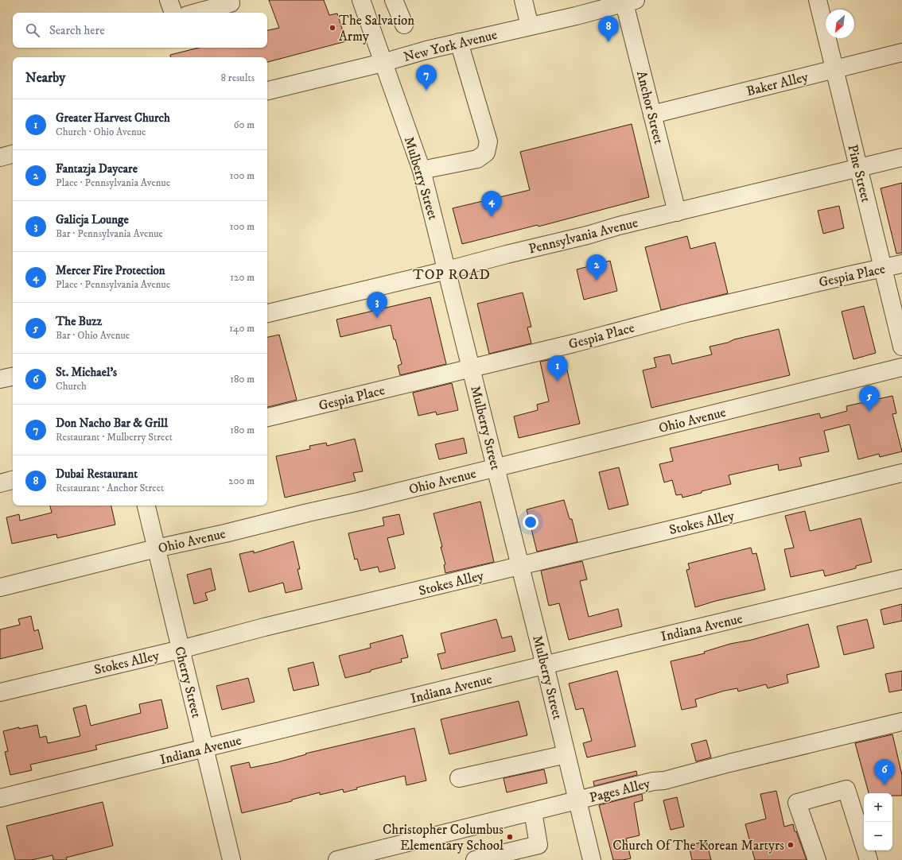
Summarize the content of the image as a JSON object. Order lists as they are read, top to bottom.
{
  "streets": {
    "street": [
      "New York Avenue",
      "Baker Alley",
      "Anchor Street",
      "Pine Street",
      "Mulberry Street",
      "Pennsylvania Avenue",
      "Gespia Place",
      "Ohio Avenue",
      "Stokes Alley",
      "Indiana Avenue",
      "Cherry Street",
      "Pages Alley"
    ]
  },
  "crossings": [
    ["New York Avenue", "Anchor Street"],
    ["New York Avenue", "Mulberry Street"],
    ["Baker Alley", "Anchor Street"],
    ["Baker Alley", "Pine Street"],
    ["Anchor Street", "Pennsylvania Avenue"],
    ["Pine Street", "Pennsylvania Avenue"],
    ["Pine Street", "Gespia Place"],
    ["Mulberry Street", "Pennsylvania Avenue"],
    ["Mulberry Street", "Gespia Place"],
    ["Mulberry Street", "Ohio Avenue"],
    ["Mulberry Street", "Stokes Alley"],
    ["Mulberry Street", "Indiana Avenue"],
    ["Mulberry Street", "Pages Alley"],
    ["Ohio Avenue", "Cherry Street"],
    ["Stokes Alley", "Cherry Street"],
    ["Indiana Avenue", "Cherry Street"]
  ],
  "districts": ["TOP ROAD"],
  "places": ["The Salvation Army", "Christopher Columbus Elementary School", "Church Of The Korean Martyrs"],
  "north": "bottom left",
  "page": {
    "search": "Search here",
    "pins": [
      "8",
      "7",
      "4",
      "2",
      "3",
      "1",
      "5",
      "6"
    ],
    "heading": ["Nearby", "8 results"],
    "list": [
      {
        "mark": "1",
        "name": "Greater Harvest Church",
        "note": "Church · Ohio Avenue",
        "value": "60 m"
      },
      {
        "mark": "2",
        "name": "Fantazja Daycare",
        "note": "Place · Pennsylvania Avenue",
        "value": "100 m"
      },
      {
        "mark": "3",
        "name": "Galicja Lounge",
        "note": "Bar · Pennsylvania Avenue",
        "value": "100 m"
      },
      {
        "mark": "4",
        "name": "Mercer Fire Protection",
        "note": "Place · Pennsylvania Avenue",
        "value": "120 m"
      },
      {
        "mark": "5",
        "name": "The Buzz",
        "note": "Bar · Ohio Avenue",
        "value": "140 m"
      },
      {
        "mark": "6",
        "name": "St. Michael's",
        "note": "Church",
        "value": "180 m"
      },
      {
        "mark": "7",
        "name": "Don Nacho Bar & Grill",
        "note": "Restaurant · Mulberry Street",
        "value": "180 m"
      },
      {
        "mark": "8",
        "name": "Dubai Restaurant",
        "note": "Restaurant · Anchor Street",
        "value": "200 m"
      }
    ],
    "map_buttons": ["+", "−"]
  }
}
